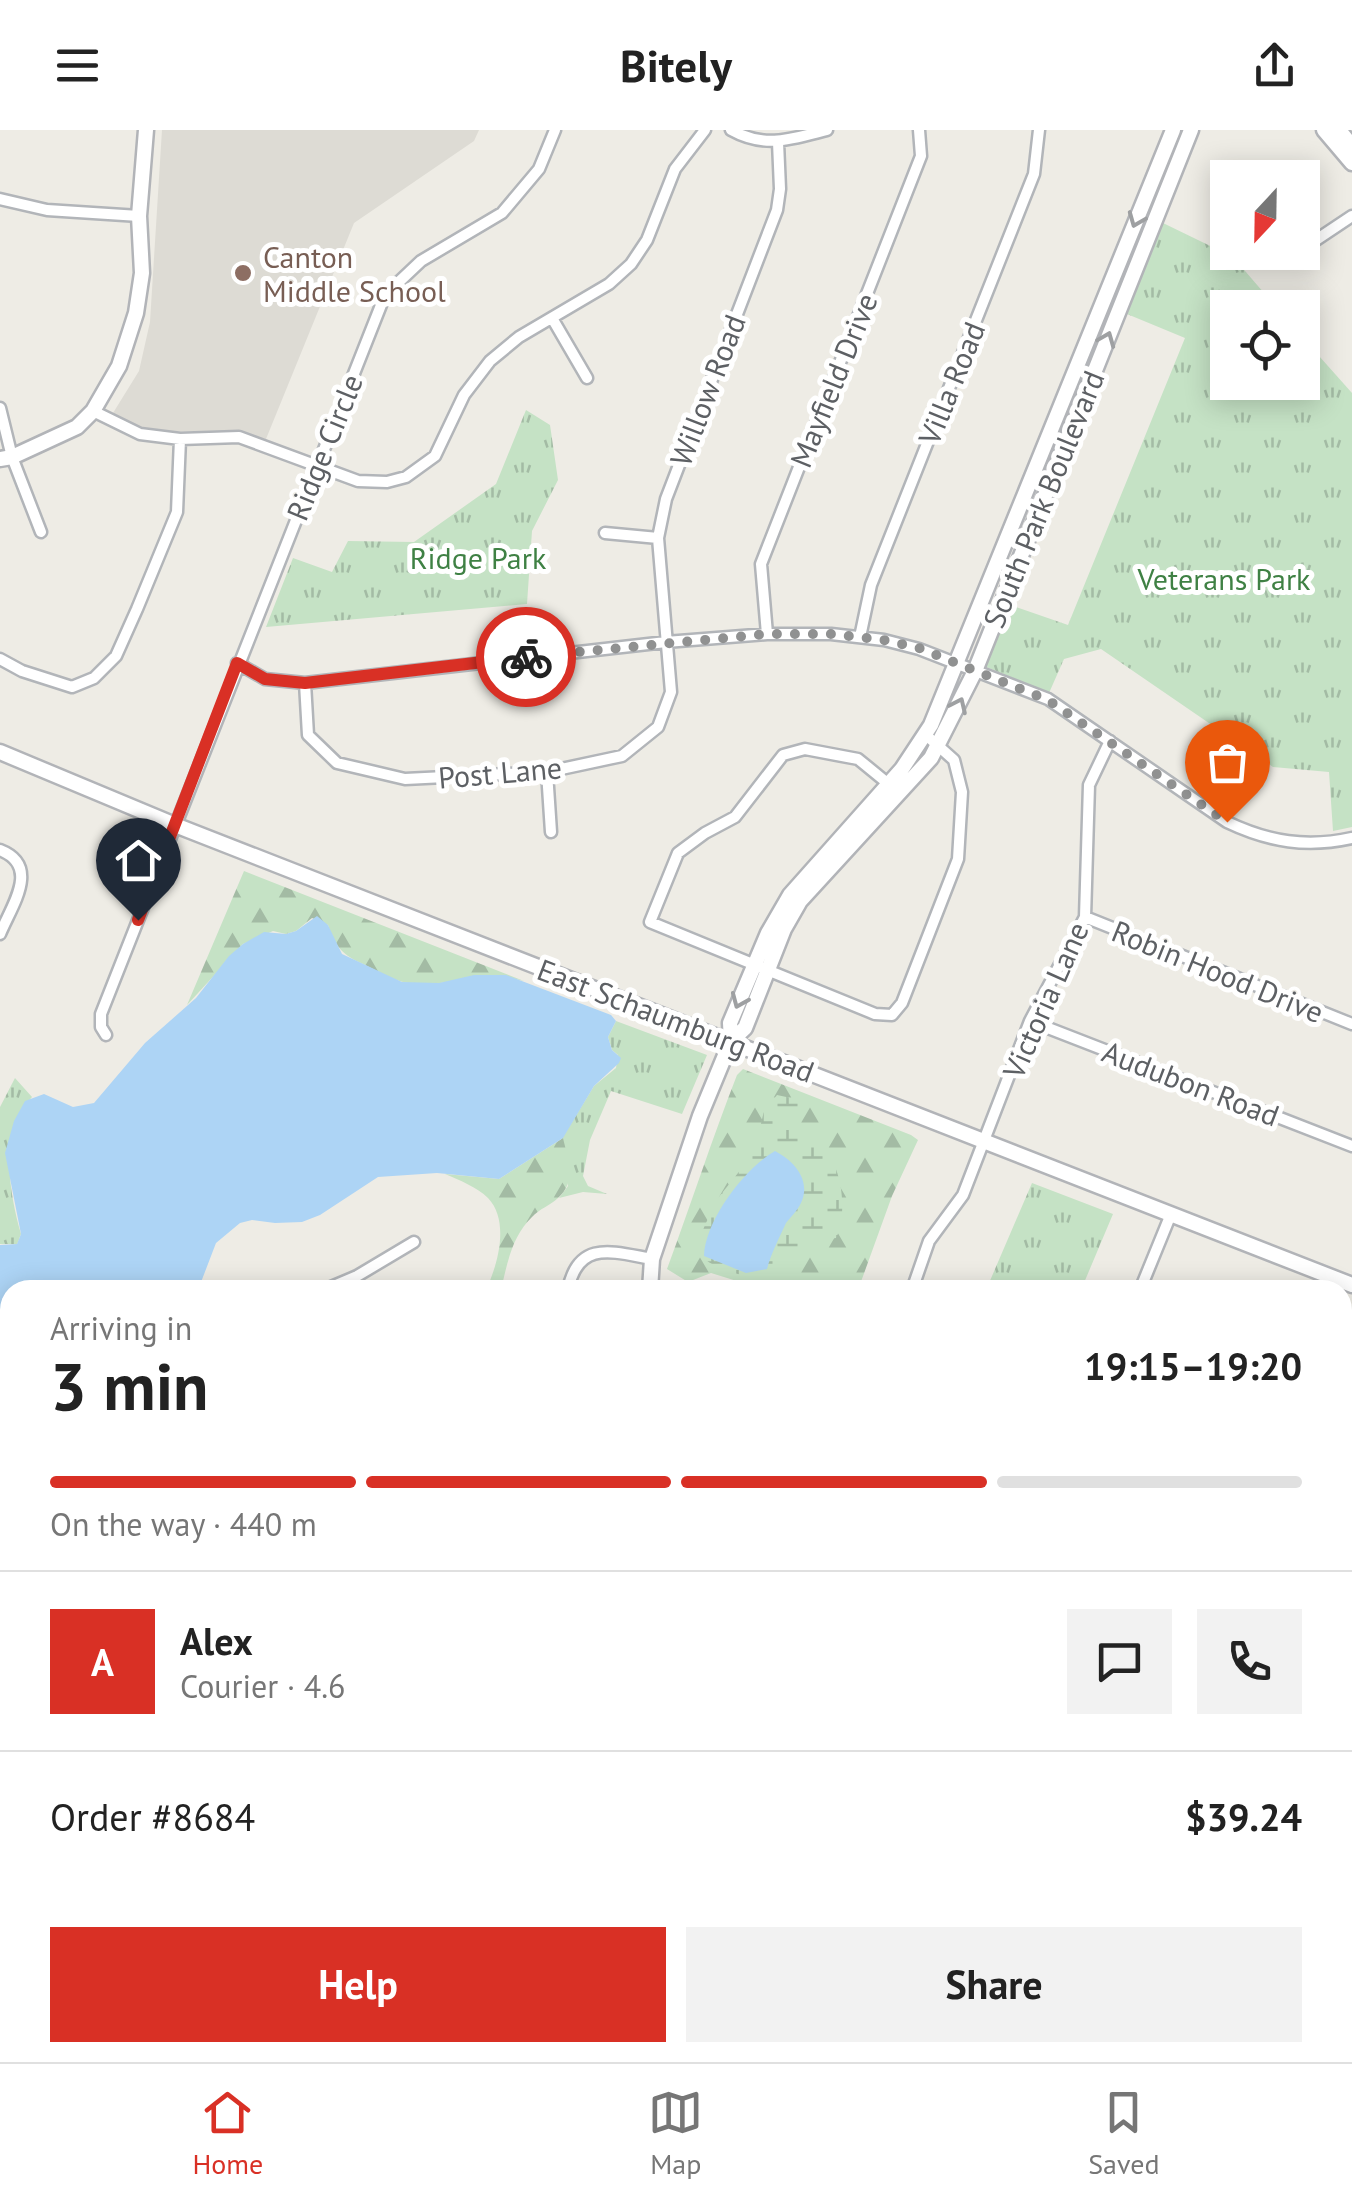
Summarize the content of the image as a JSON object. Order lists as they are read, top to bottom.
{
  "streets": {
    "street": [
      "Mayfield Drive",
      "Villa Road",
      "Willow Road",
      "Ridge Circle",
      "South Park Boulevard",
      "Post Lane",
      "Robin Hood Drive",
      "Victoria Lane",
      "East Schaumburg Road",
      "Audubon Road"
    ]
  },
  "crossings": [
    ["Willow Road", "Post Lane"],
    ["Ridge Circle", "East Schaumburg Road"],
    ["South Park Boulevard", "East Schaumburg Road"],
    ["Robin Hood Drive", "Victoria Lane"],
    ["Victoria Lane", "East Schaumburg Road"],
    ["Victoria Lane", "Audubon Road"]
  ],
  "parks": ["Ridge Park", "Veterans Park"],
  "places": ["Canton Middle School"],
  "north": "bottom",
  "page": {
    "header": "Bitely",
    "heading": ["3 min", "Arriving in", "19:15–19:20"],
    "panel": [
      "Alex",
      "Courier · 4.6",
      "Order #8684",
      "$39.24"
    ],
    "bar": "On the way · 440 m",
    "round": "A",
    "buttons": ["Help", "Share"],
    "tabs": ["Home", "Map", "Saved"]
  }
}
